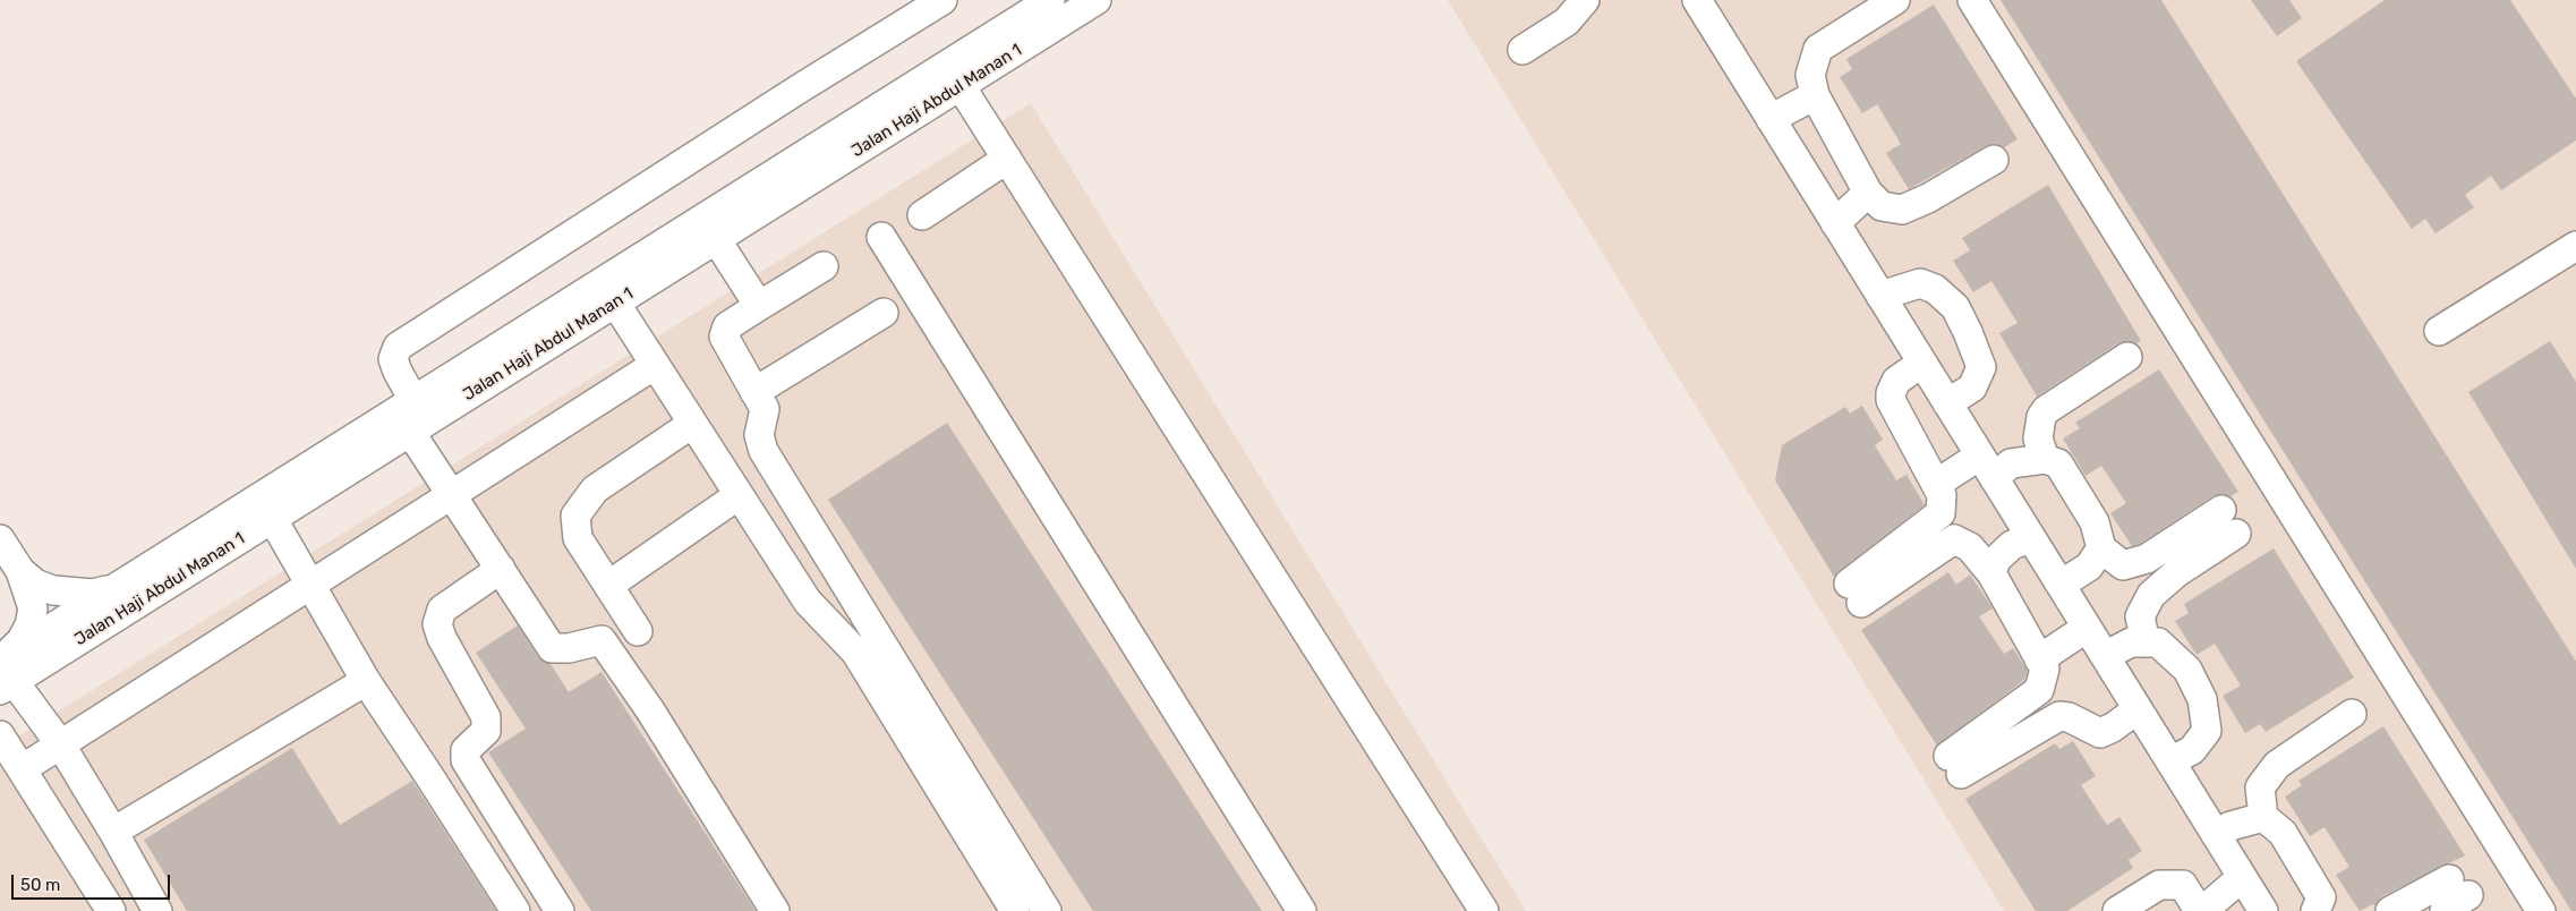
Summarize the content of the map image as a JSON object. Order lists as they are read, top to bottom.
{
  "streets": {
    "street": ["Jalan Haji Abdul Manan 1"]
  },
  "scale_bar": "50 m"
}
